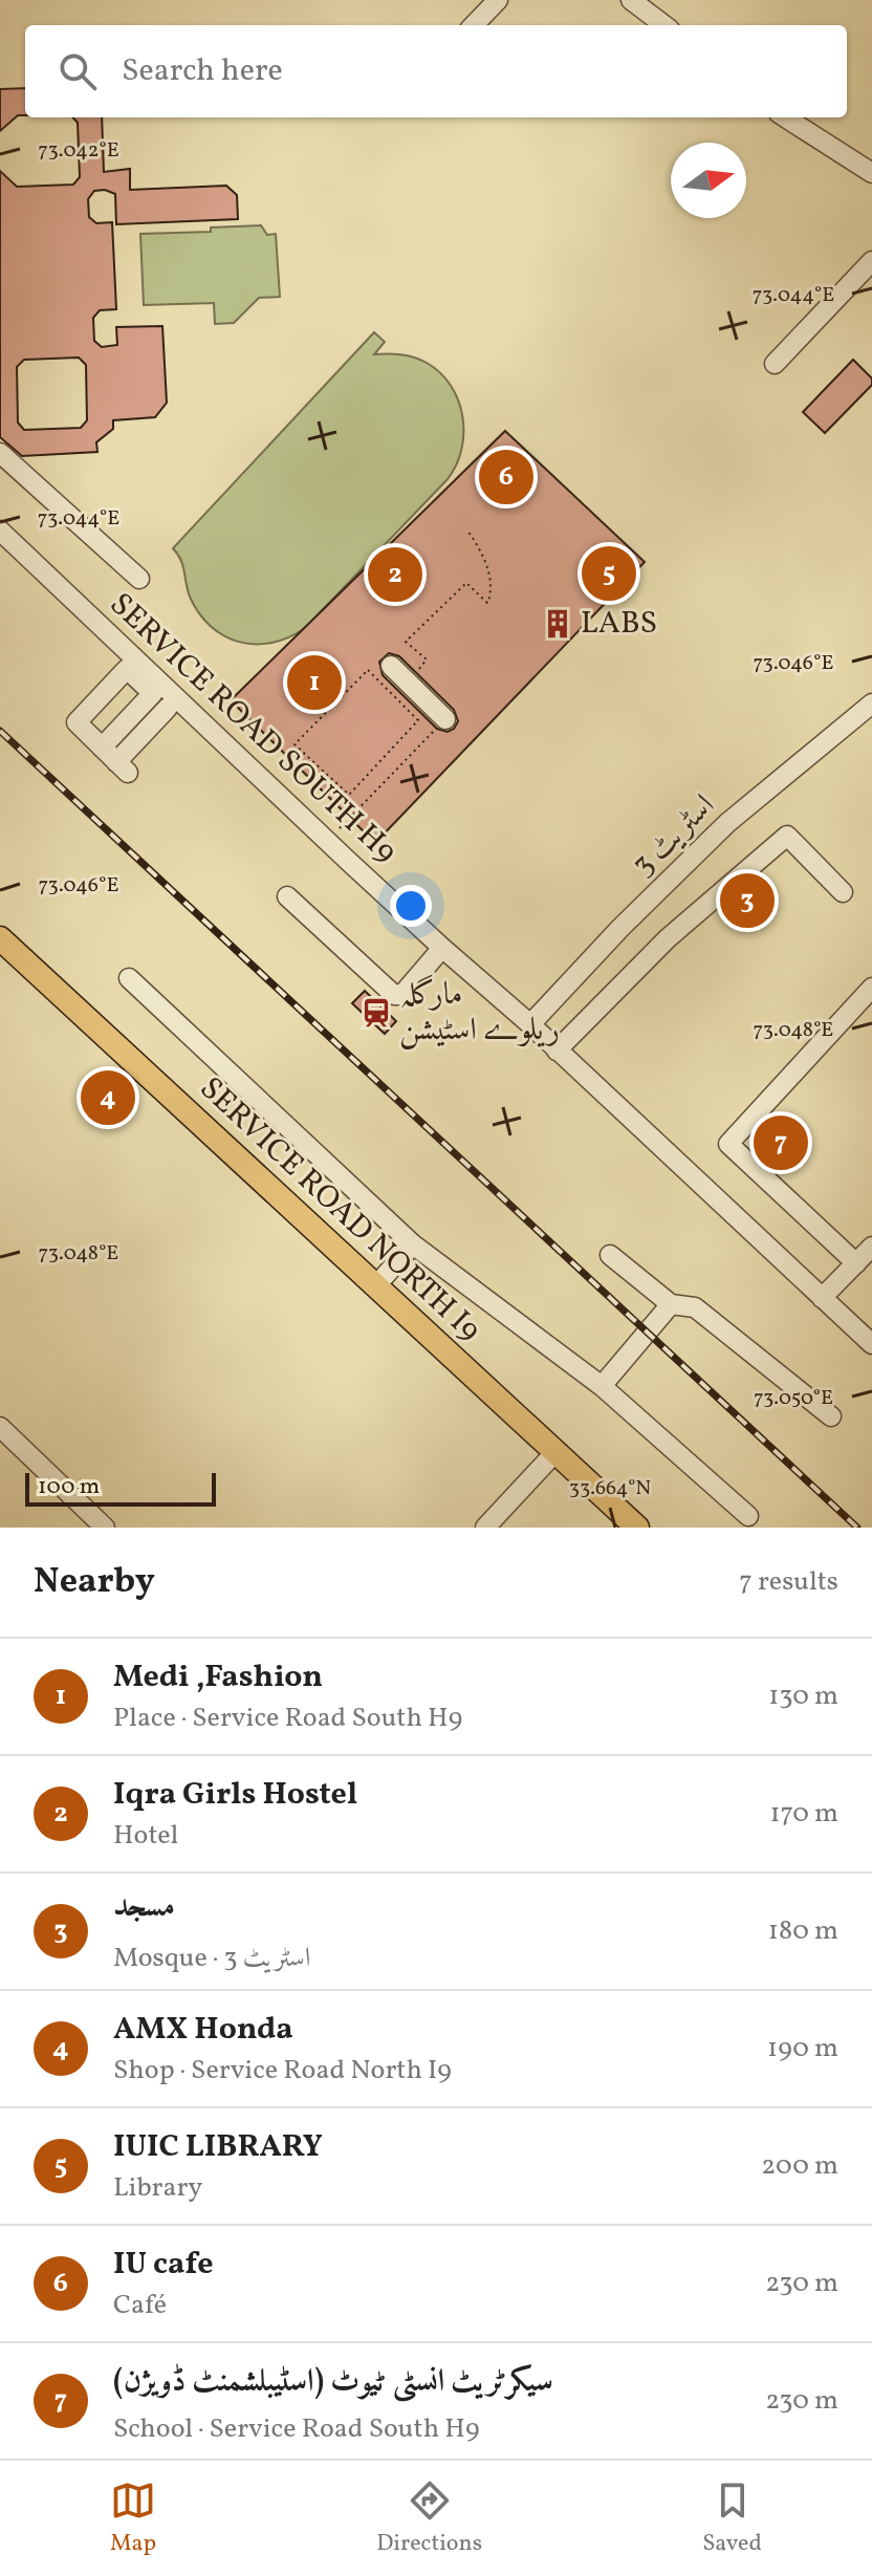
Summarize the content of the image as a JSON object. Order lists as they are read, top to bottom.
{
  "streets": {
    "main road": ["SERVICE ROAD NORTH I9"],
    "street": ["SERVICE ROAD SOUTH H9", "اسٹریٹ 3"]
  },
  "crossings": [
    ["SERVICE ROAD SOUTH H9", "اسٹریٹ 3"]
  ],
  "places": {
    "building": ["LABS"],
    "station": ["مارگلہ ریلوے اسٹیشن"]
  },
  "scale_bar": "100 m",
  "north": "right",
  "page": {
    "search": "Search here",
    "pins": [
      "6",
      "5",
      "2",
      "1",
      "3",
      "4",
      "7"
    ],
    "scale": "100 m",
    "heading": ["Nearby", "7 results"],
    "list": [
      {
        "mark": "1",
        "name": "Medi ,Fashion",
        "note": "Place · Service Road South H9",
        "value": "130 m"
      },
      {
        "mark": "2",
        "name": "Iqra Girls Hostel",
        "note": "Hotel",
        "value": "170 m"
      },
      {
        "mark": "3",
        "name": "مسجد",
        "note": "Mosque · اسٹریٹ 3",
        "value": "180 m"
      },
      {
        "mark": "4",
        "name": "AMX Honda",
        "note": "Shop · Service Road North I9",
        "value": "190 m"
      },
      {
        "mark": "5",
        "name": "IUIC LIBRARY",
        "note": "Library",
        "value": "200 m"
      },
      {
        "mark": "6",
        "name": "IU cafe",
        "note": "Café",
        "value": "230 m"
      },
      {
        "mark": "7",
        "name": "سیکرٹریٹ انسٹی ٹیوٹ (اسٹیبلشمنٹ ڈویژن)",
        "note": "School · Service Road South H9",
        "value": "230 m"
      }
    ],
    "nav": ["Map", "Directions", "Saved"]
  },
  "coordinates": [
    "73.042°E",
    "73.044°E",
    "73.046°E",
    "73.048°E",
    "73.050°E",
    "33.664°N"
  ]
}
